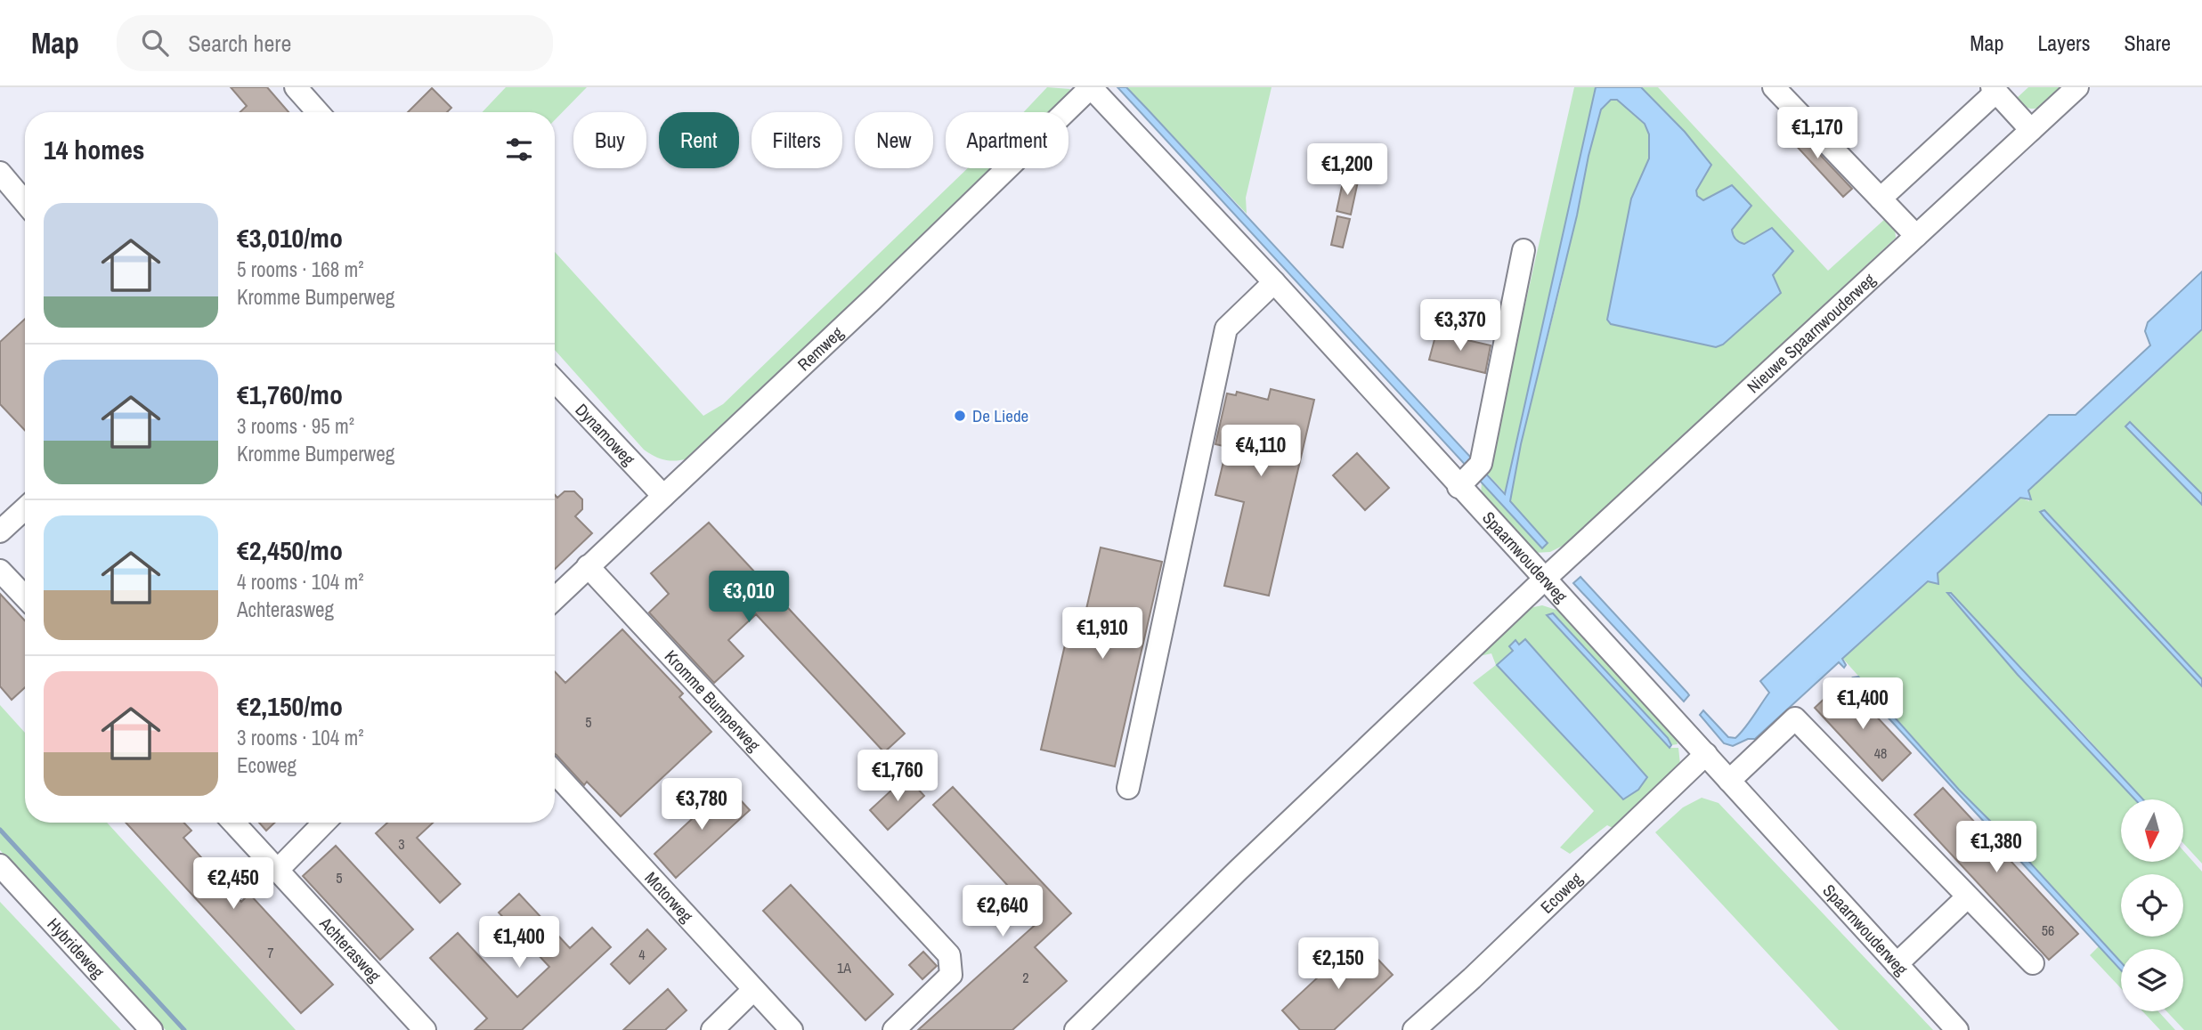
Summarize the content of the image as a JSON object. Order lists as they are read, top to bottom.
{
  "streets": {
    "street": [
      "Nieuwe Spaarnwouderweg",
      "Remweg",
      "Dynamoweg",
      "Spaarnwouderweg",
      "Kromme Bumperweg",
      "Ecoweg",
      "Motorweg",
      "Hybrideweg",
      "Achterasweg"
    ]
  },
  "crossings": [
    ["Nieuwe Spaarnwouderweg", "Spaarnwouderweg"],
    ["Remweg", "Dynamoweg"],
    ["Remweg", "Spaarnwouderweg"],
    ["Remweg", "Kromme Bumperweg"],
    ["Spaarnwouderweg", "Ecoweg"]
  ],
  "places": ["De Liede"],
  "house_numbers": [
    "5",
    "48",
    "3",
    "5",
    "56",
    "7",
    "4",
    "1A",
    "2"
  ],
  "north": "bottom",
  "page": {
    "header": "Map",
    "search": "Search here",
    "nav": ["Map", "Layers", "Share"],
    "price": [
      "€1,170",
      "€1,200",
      "€3,370",
      "€4,110",
      "€3,010",
      "€1,910",
      "€1,400",
      "€1,760",
      "€3,780",
      "€1,380",
      "€2,450",
      "€2,640",
      "€1,400",
      "€2,150"
    ],
    "chip": [
      "Buy",
      "Rent",
      "Filters",
      "New",
      "Apartment"
    ],
    "heading": "14 homes",
    "list": [
      {
        "name": "€3,010/mo",
        "note": "5 rooms · 168 m² · Kromme Bumperweg"
      },
      {
        "name": "€1,760/mo",
        "note": "3 rooms · 95 m² · Kromme Bumperweg"
      },
      {
        "name": "€2,450/mo",
        "note": "4 rooms · 104 m² · Achterasweg"
      },
      {
        "name": "€2,150/mo",
        "note": "3 rooms · 104 m² · Ecoweg"
      }
    ]
  }
}
